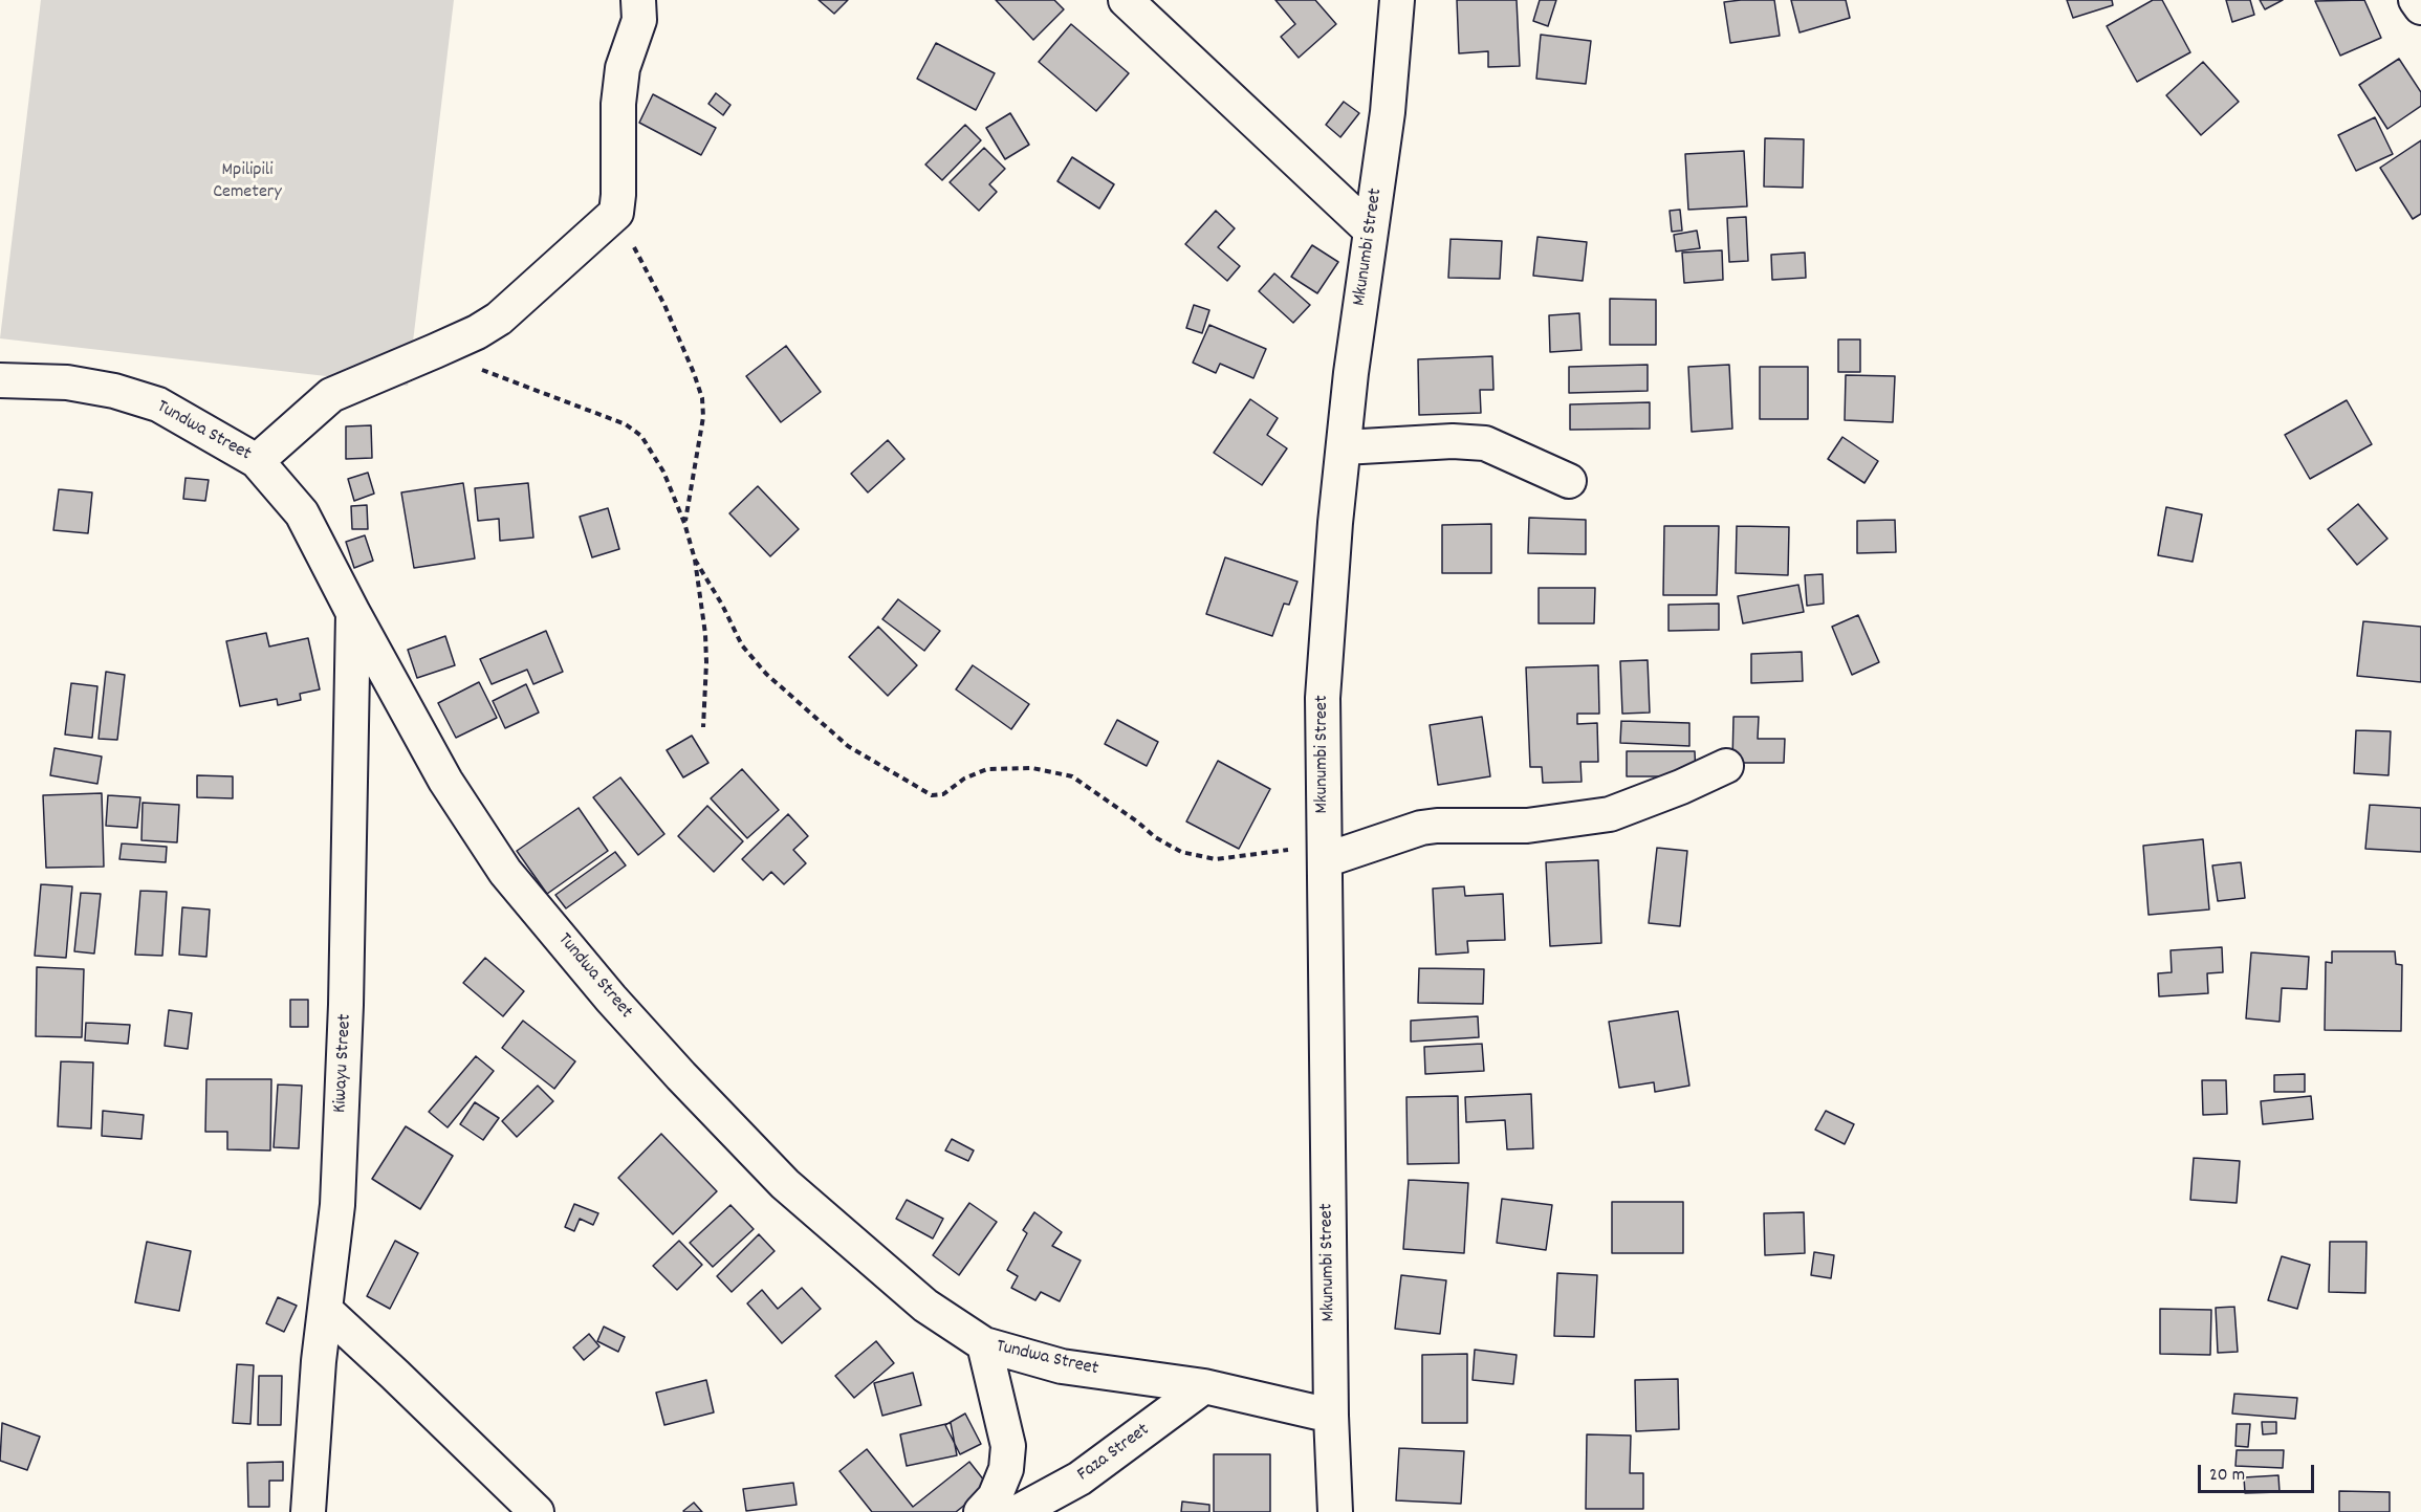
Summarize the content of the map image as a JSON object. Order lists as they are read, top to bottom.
{
  "streets": {
    "street": [
      "Mkunumbi Street",
      "Tundwa Street",
      "Kiwayu Street",
      "Faza Street"
    ]
  },
  "crossings": [
    ["Mkunumbi Street", "Tundwa Street"],
    ["Tundwa Street", "Kiwayu Street"],
    ["Tundwa Street", "Faza Street"]
  ],
  "parks": ["Mpilipili Cemetery"],
  "scale_bar": "20 m"
}
